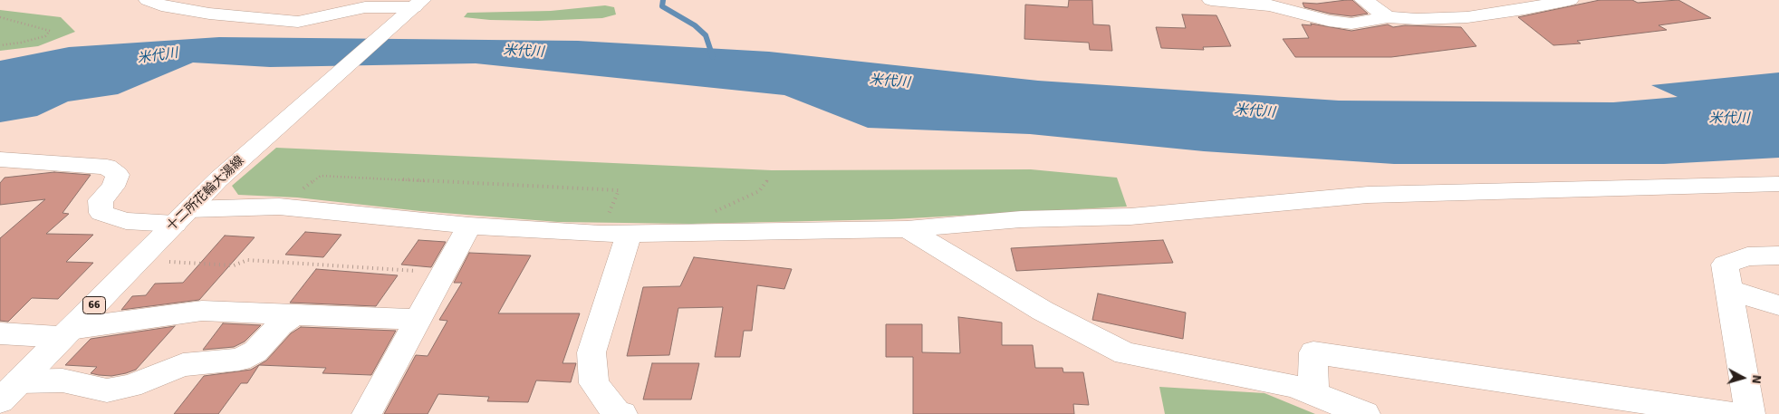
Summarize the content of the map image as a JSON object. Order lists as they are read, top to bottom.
{
  "streets": {
    "street": ["十二所花輪大湯線", "66"]
  },
  "water": ["米代川"],
  "north": "right"
}
